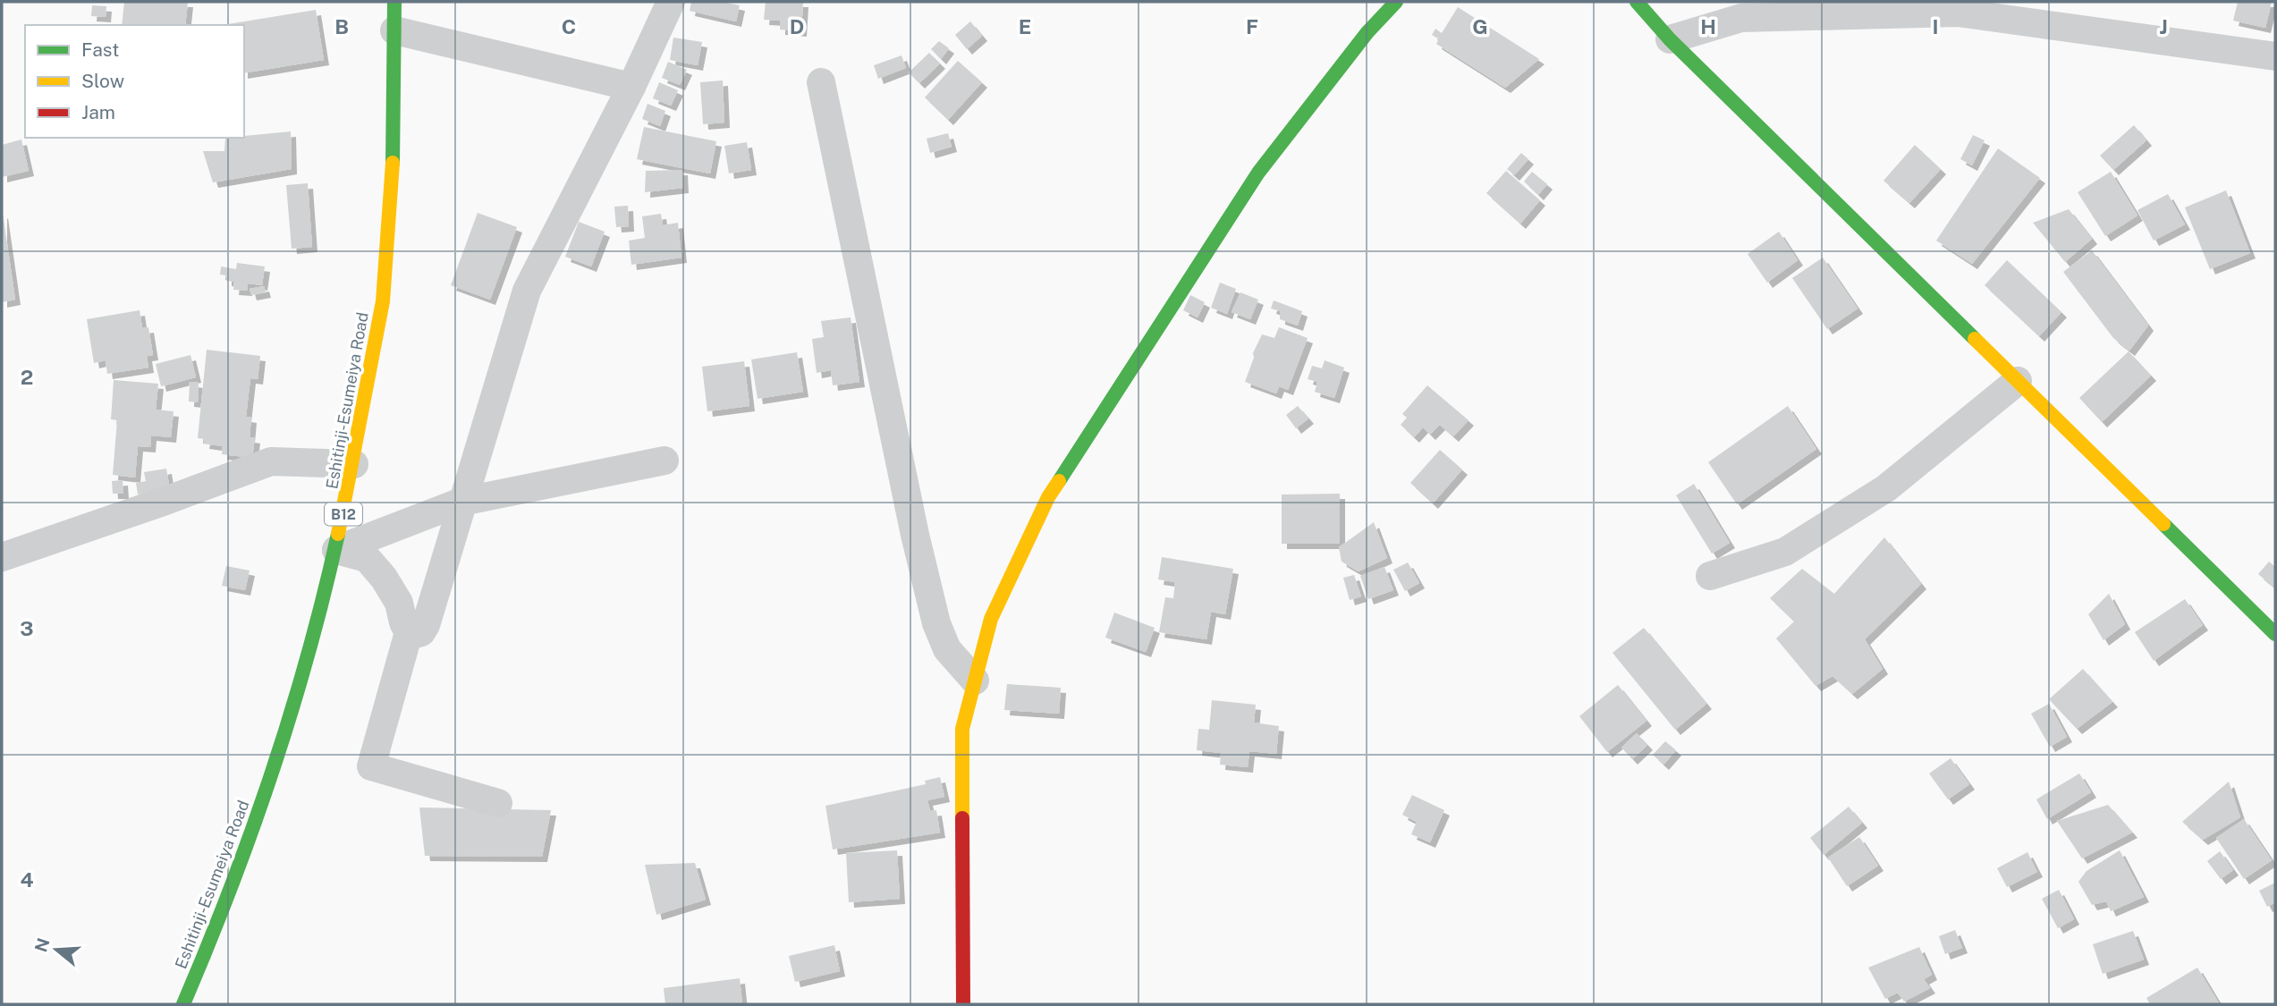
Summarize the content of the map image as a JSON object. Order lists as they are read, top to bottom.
{
  "streets": {
    "main road": ["Eshitinji-Esumeiya Road", "B12"]
  },
  "legend": ["Fast", "Slow", "Jam"],
  "north": "left",
  "grid": {
    "columns": [
      "B",
      "C",
      "D",
      "E",
      "F",
      "G",
      "H",
      "I",
      "J"
    ],
    "rows": ["2", "3", "4"]
  }
}
